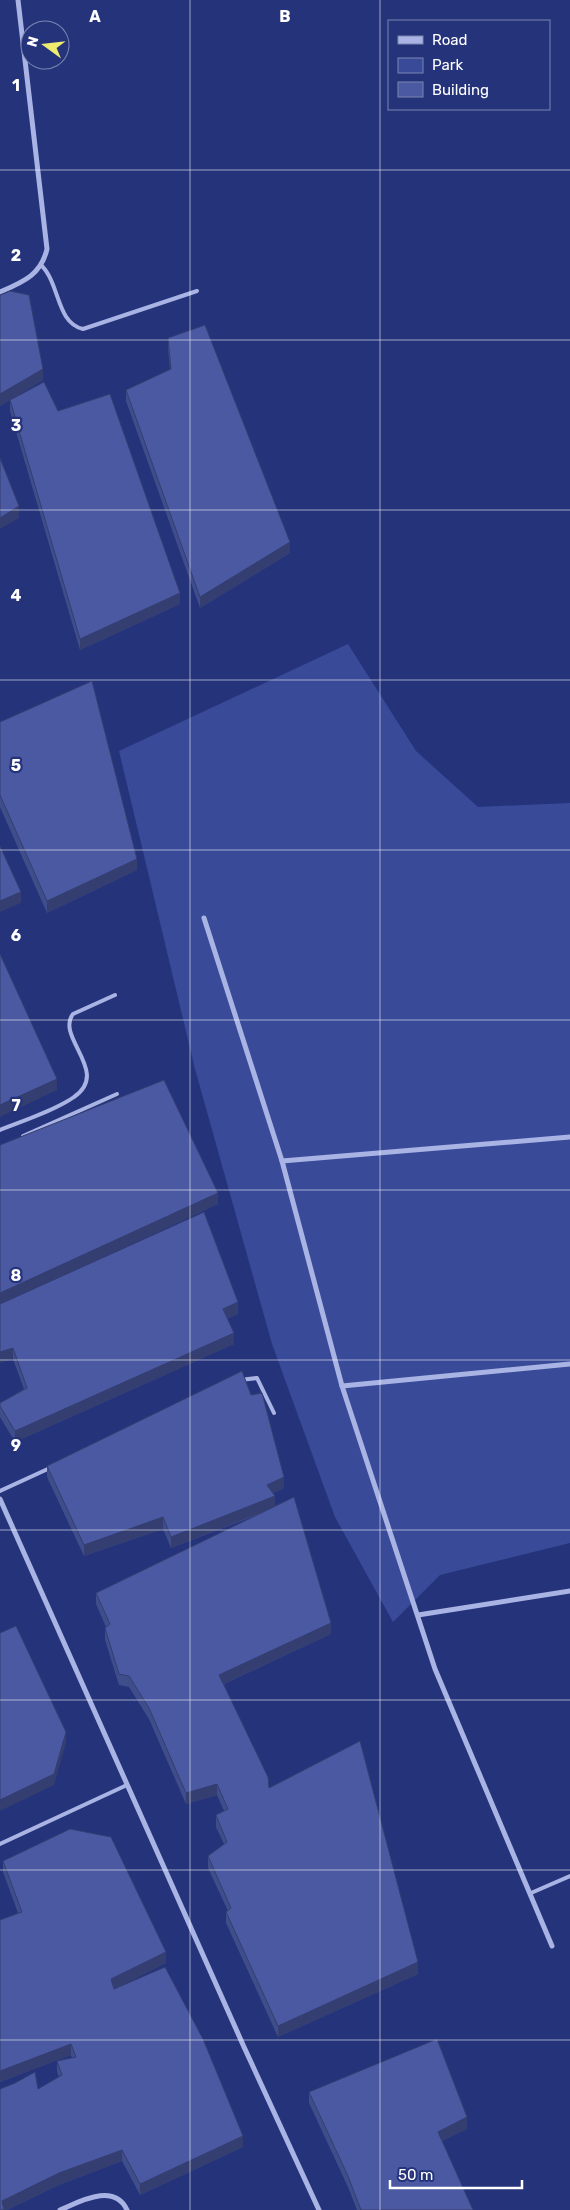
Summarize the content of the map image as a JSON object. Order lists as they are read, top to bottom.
{
  "legend": ["Road", "Park", "Building"],
  "scale_bar": "50 m",
  "north": "left",
  "grid": {
    "columns": ["A", "B"],
    "rows": [
      "1",
      "2",
      "3",
      "4",
      "5",
      "6",
      "7",
      "8",
      "9"
    ]
  }
}
